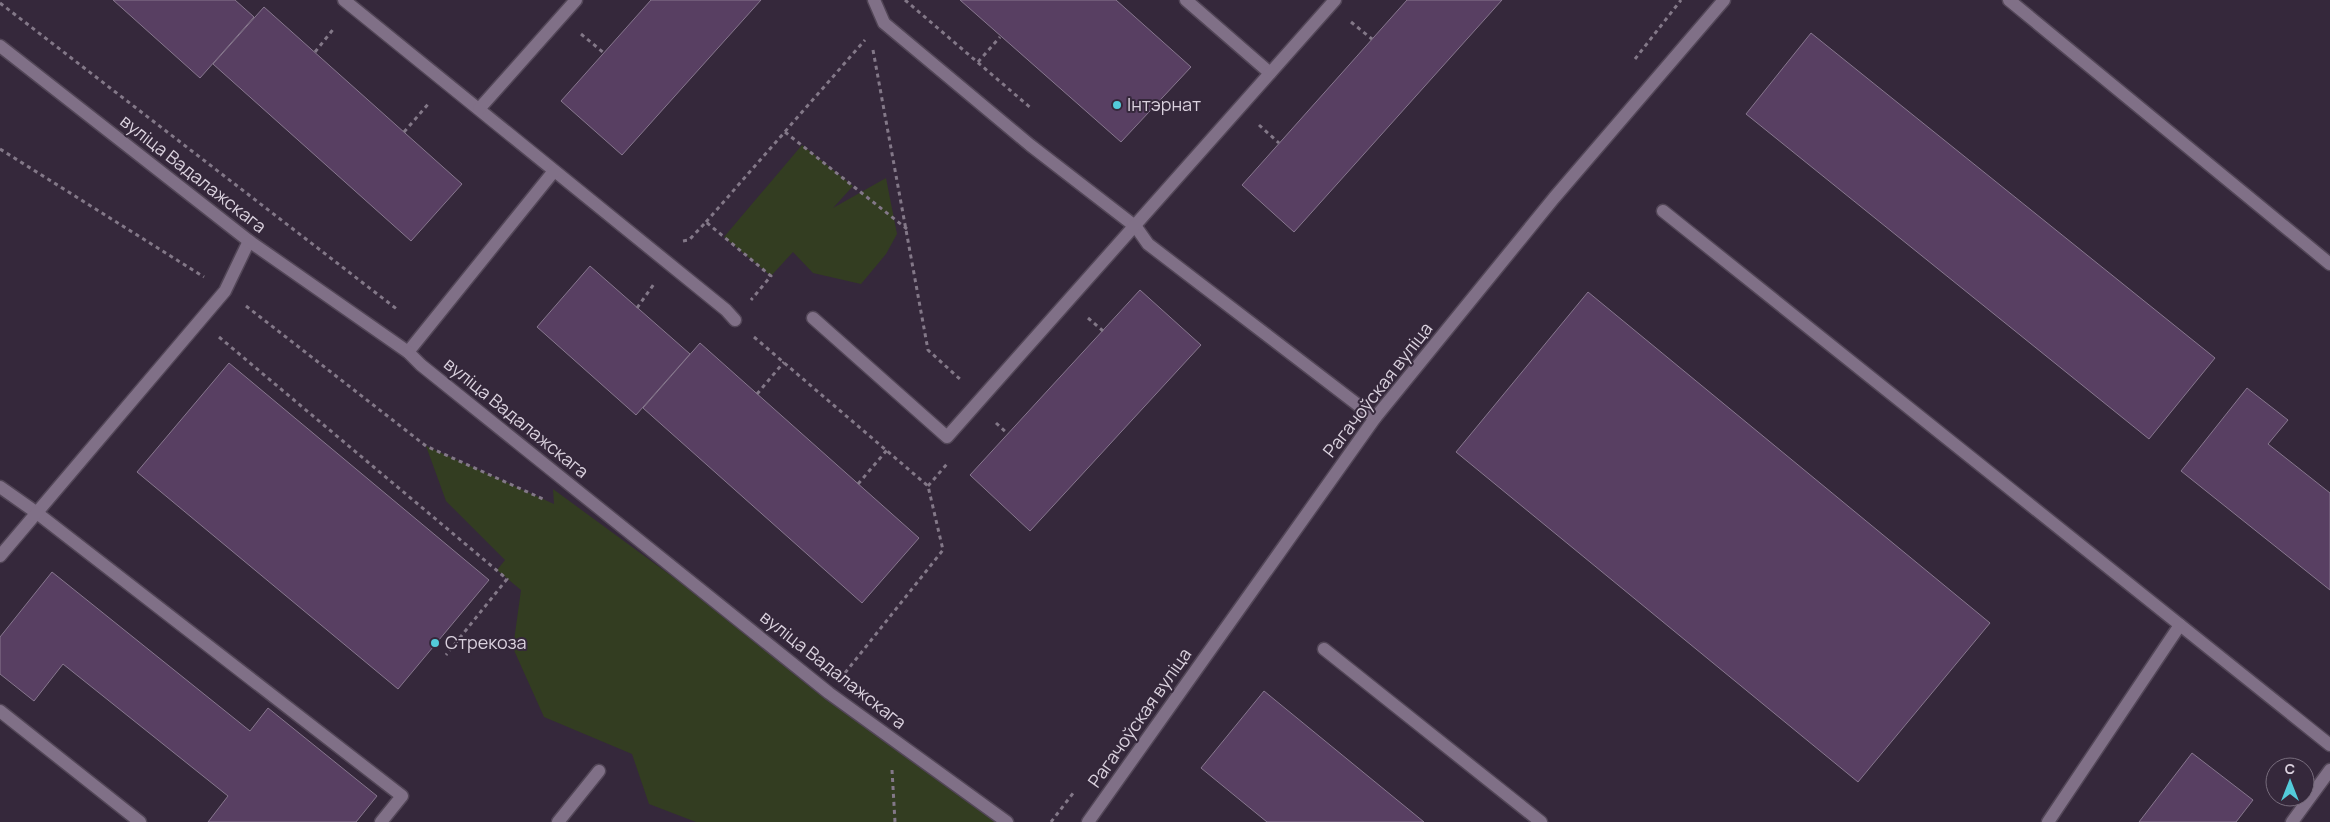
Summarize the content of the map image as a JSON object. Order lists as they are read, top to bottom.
{
  "streets": {
    "street": ["вуліца Вадалажскага", "Рагачоўская вуліца"]
  },
  "places": ["Інтэрнат", "Стрекоза"],
  "north": "top"
}
